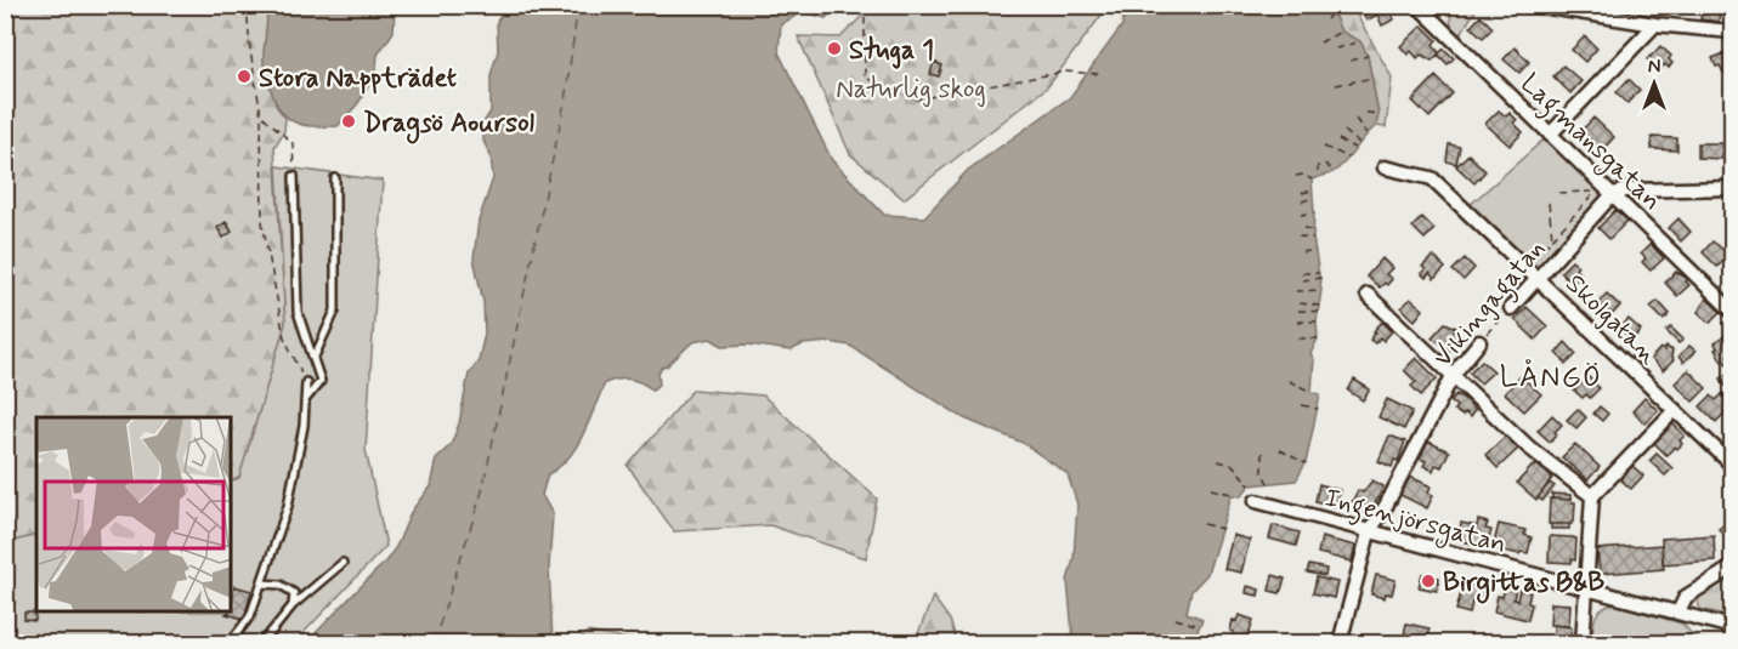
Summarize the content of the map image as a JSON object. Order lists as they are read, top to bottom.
{
  "streets": {
    "street": [
      "Lagmansgatan",
      "Vikingagatan",
      "Skolgatan",
      "Ingenjörsgatan"
    ]
  },
  "crossings": [
    ["Lagmansgatan", "Vikingagatan"],
    ["Vikingagatan", "Skolgatan"],
    ["Vikingagatan", "Ingenjörsgatan"]
  ],
  "districts": ["LÅNGÖ"],
  "parks": ["Naturlig skog"],
  "places": [
    "Stuga 1",
    "Stora Nappträdet",
    "Dragsö Aoursol",
    "Birgittas B&B"
  ],
  "north": "top"
}
